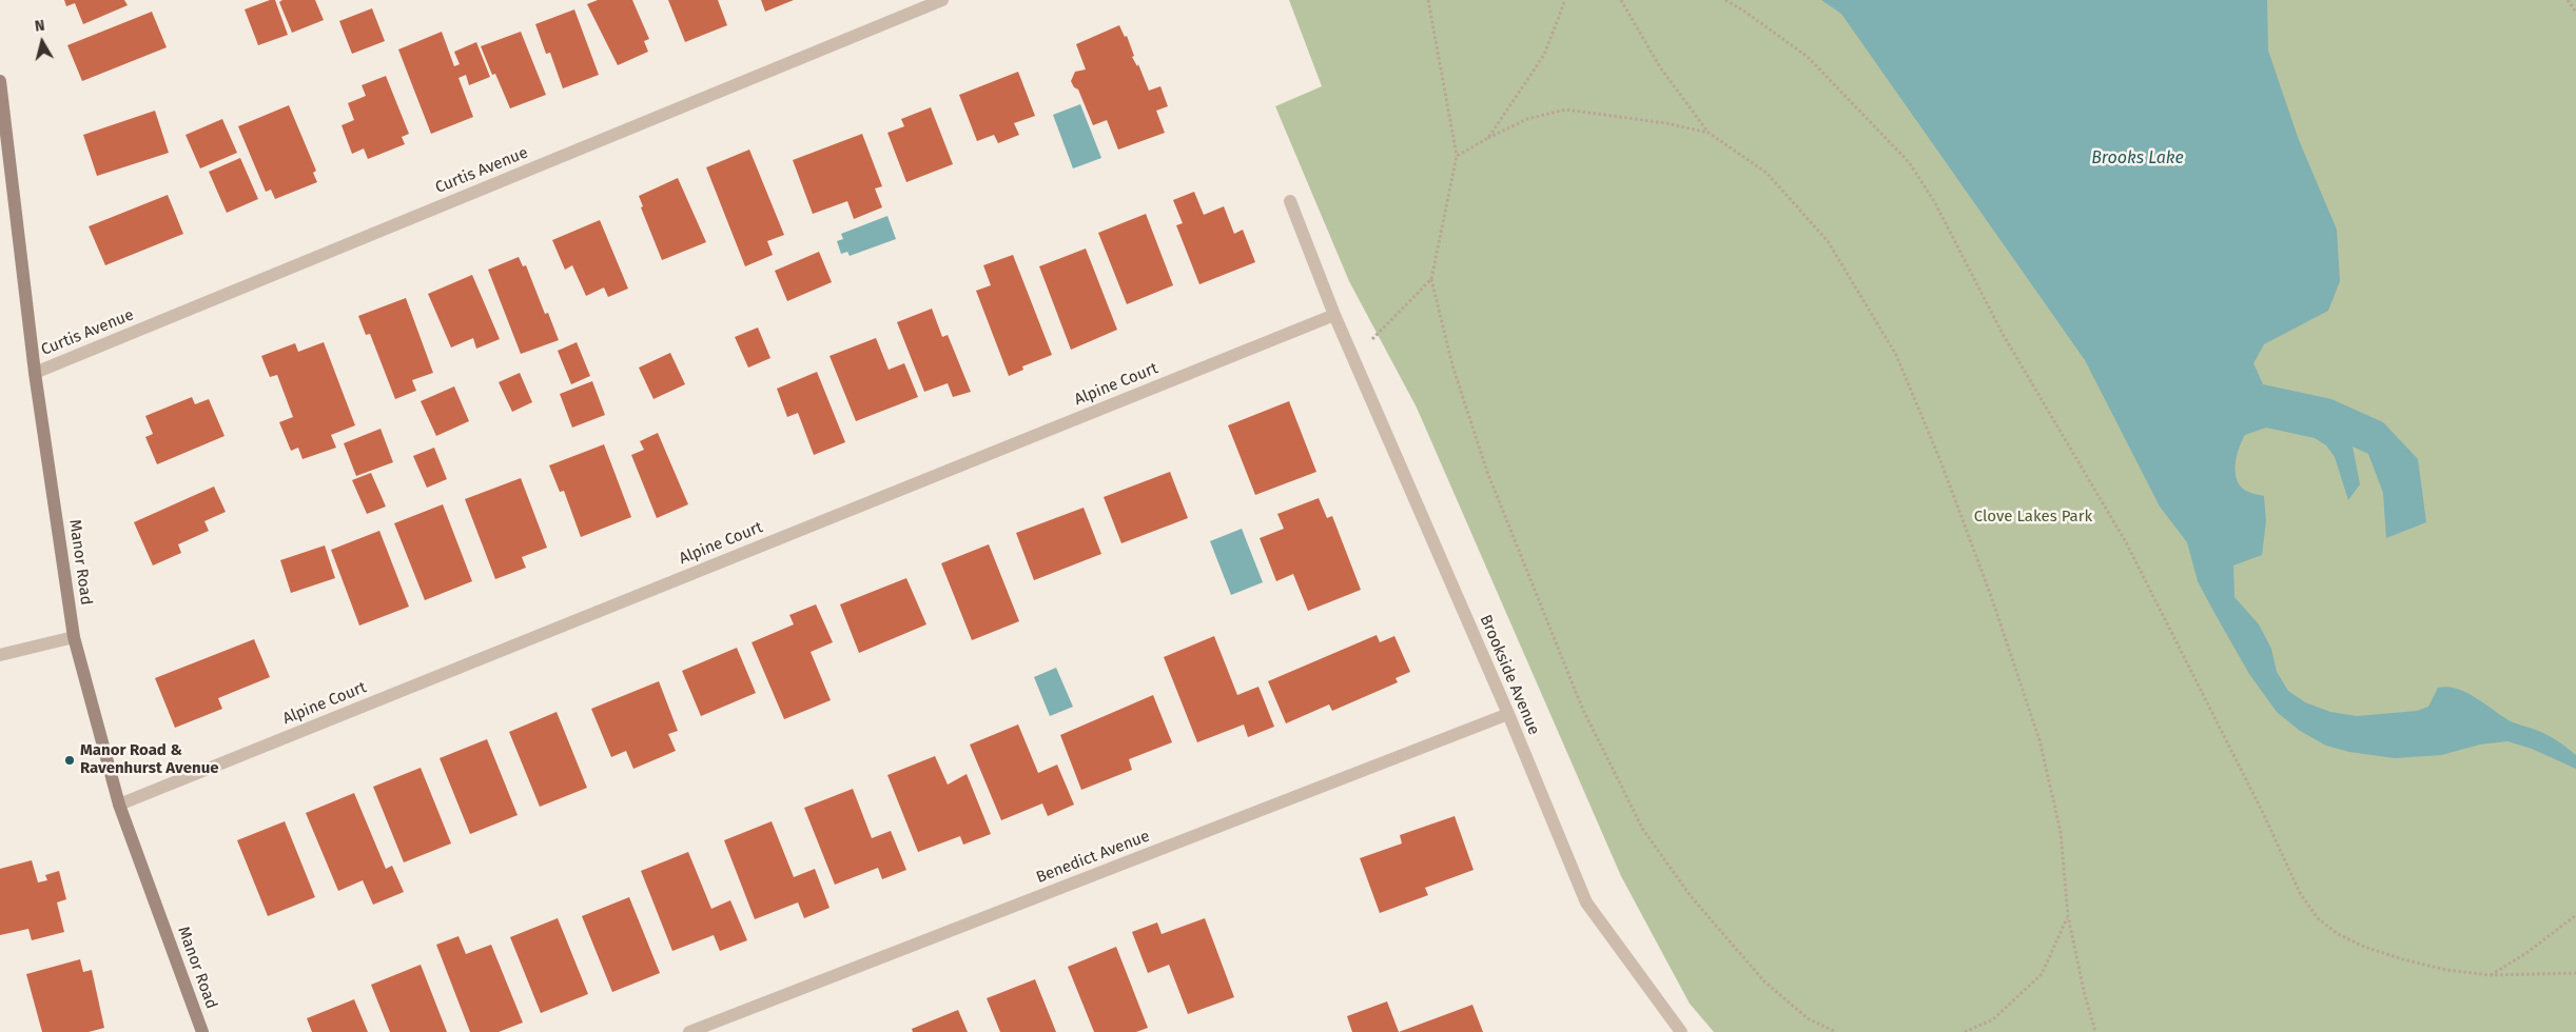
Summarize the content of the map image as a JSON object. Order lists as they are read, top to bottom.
{
  "streets": {
    "street": [
      "Curtis Avenue",
      "Alpine Court",
      "Manor Road",
      "Brookside Avenue",
      "Benedict Avenue"
    ]
  },
  "crossings": [
    ["Curtis Avenue", "Manor Road"],
    ["Alpine Court", "Manor Road"],
    ["Alpine Court", "Brookside Avenue"],
    ["Brookside Avenue", "Benedict Avenue"]
  ],
  "water": ["Brooks Lake"],
  "parks": ["Clove Lakes Park"],
  "places": ["Manor Road & Ravenhurst Avenue"],
  "north": "top"
}
